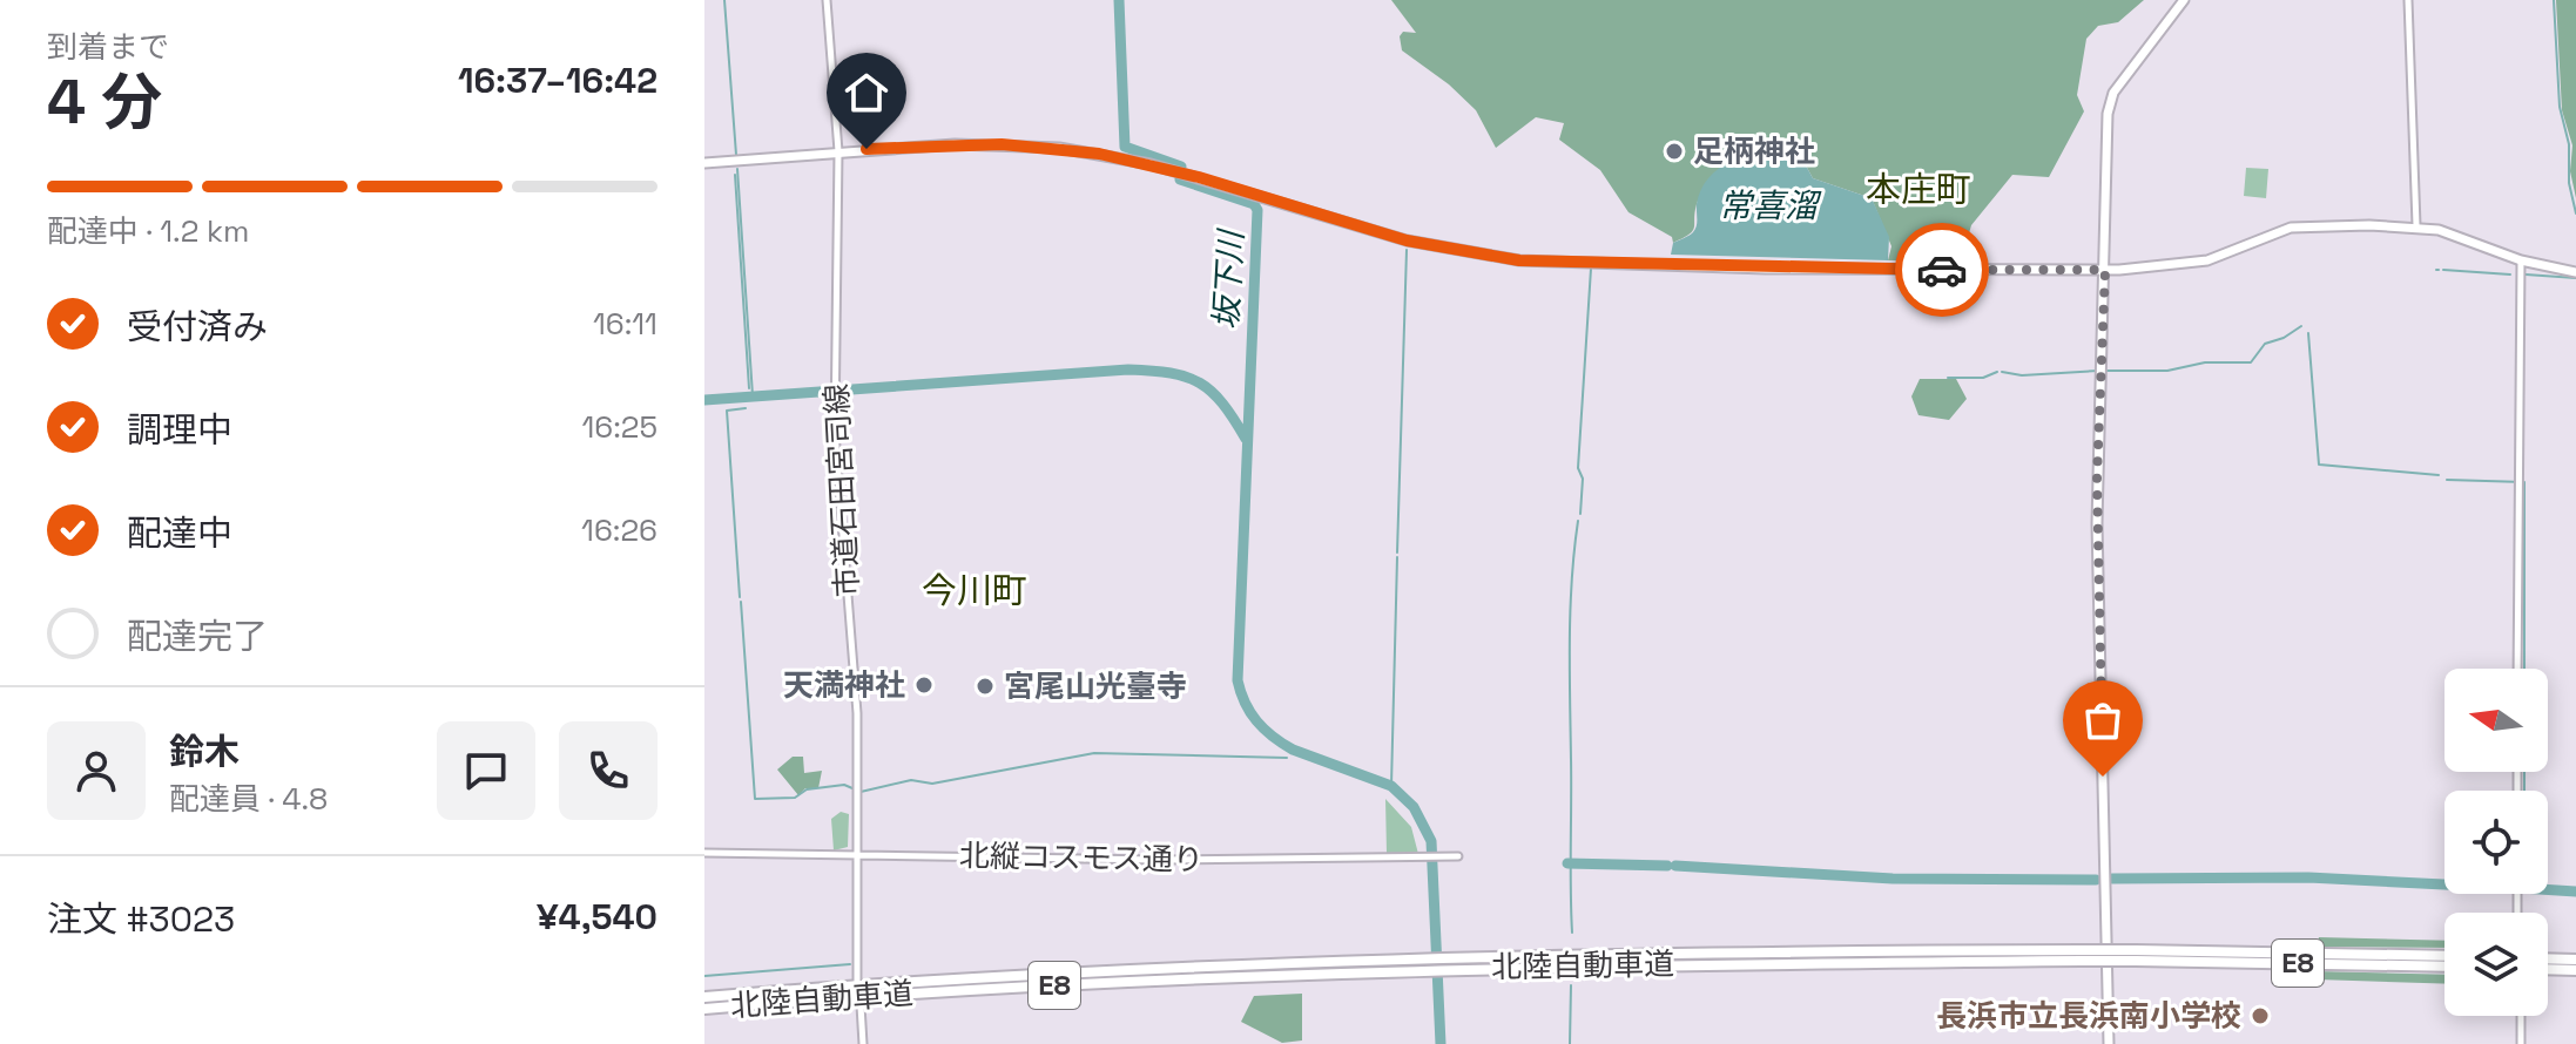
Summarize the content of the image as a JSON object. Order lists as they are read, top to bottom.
{
  "streets": {
    "highway": ["E8", "北陸自動車道"],
    "street": ["市道石田宮司線", "北縦コスモス通り"]
  },
  "crossings": [
    ["市道石田宮司線", "北縦コスモス通り"]
  ],
  "districts": ["本庄町", "今川町"],
  "water": ["常喜溜", "坂下川"],
  "places": [
    "足柄神社",
    "天満神社",
    "宮尾山光臺寺",
    "長浜市立長浜南小学校"
  ],
  "north": "left",
  "page": {
    "heading": ["4 分", "到着まで", "16:37–16:42"],
    "panel": [
      "鈴木",
      "配達員 · 4.8",
      "注文 #3023",
      "¥4,540"
    ],
    "bar": "配達中 · 1.2 km",
    "list": [
      ["受付済み", "16:11"],
      ["調理中", "16:25"],
      ["配達中", "16:26"],
      "配達完了"
    ]
  }
}
